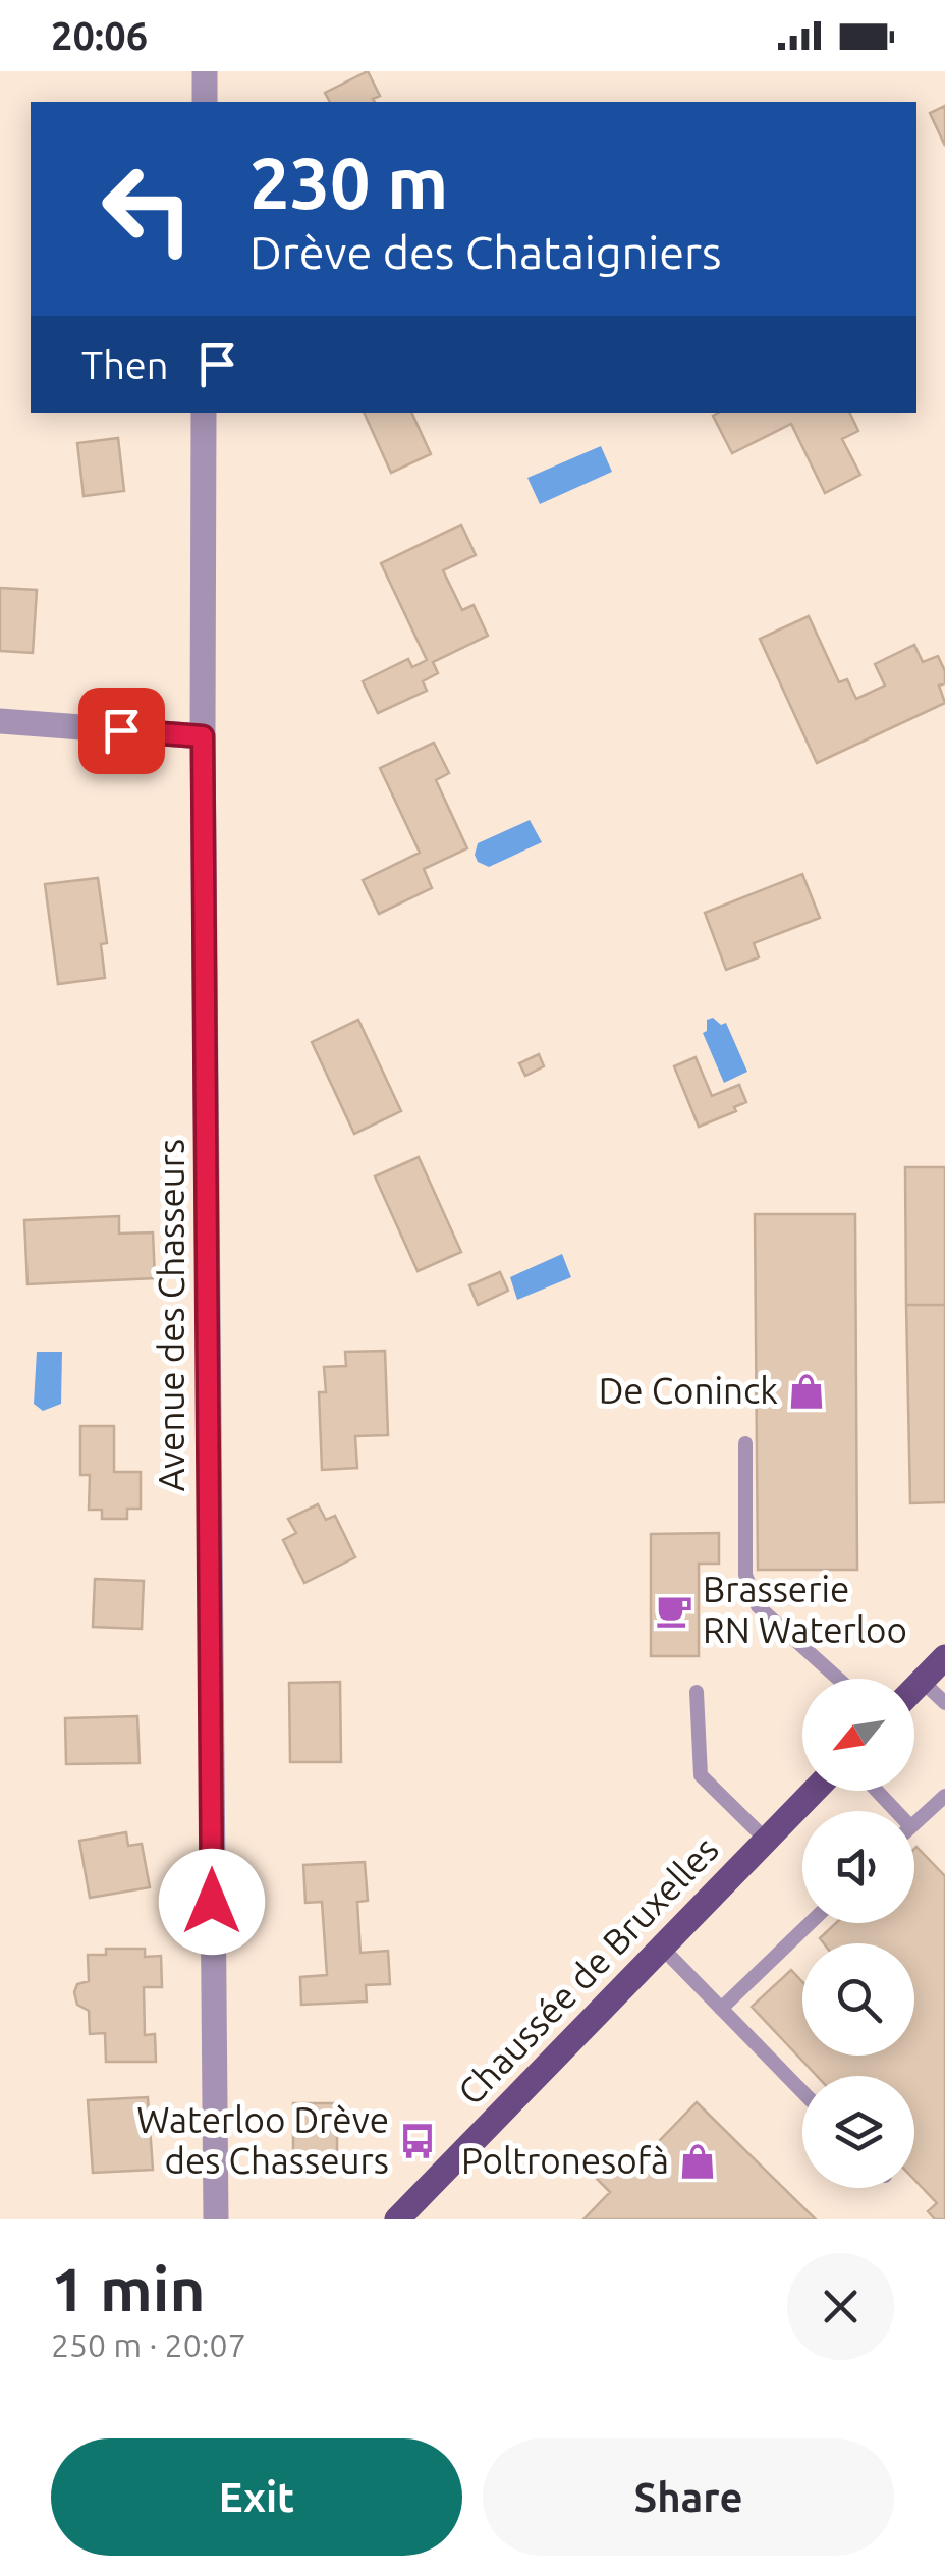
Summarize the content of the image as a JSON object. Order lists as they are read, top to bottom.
{
  "streets": {
    "main road": ["Chaussée de Bruxelles"],
    "street": ["Avenue des Chasseurs"]
  },
  "places": {
    "shop": ["De Coninck", "Poltronesofà"],
    "cafe": ["Brasserie RN Waterloo"],
    "bus stop": ["Waterloo Drève des Chasseurs"]
  },
  "north": "bottom left",
  "page": {
    "status": "20:06",
    "turn": ["230 m", "Drève des Chataigniers"],
    "then": "Then",
    "heading": ["1 min", "250 m · 20:07"],
    "buttons": ["Exit", "Share"]
  }
}
